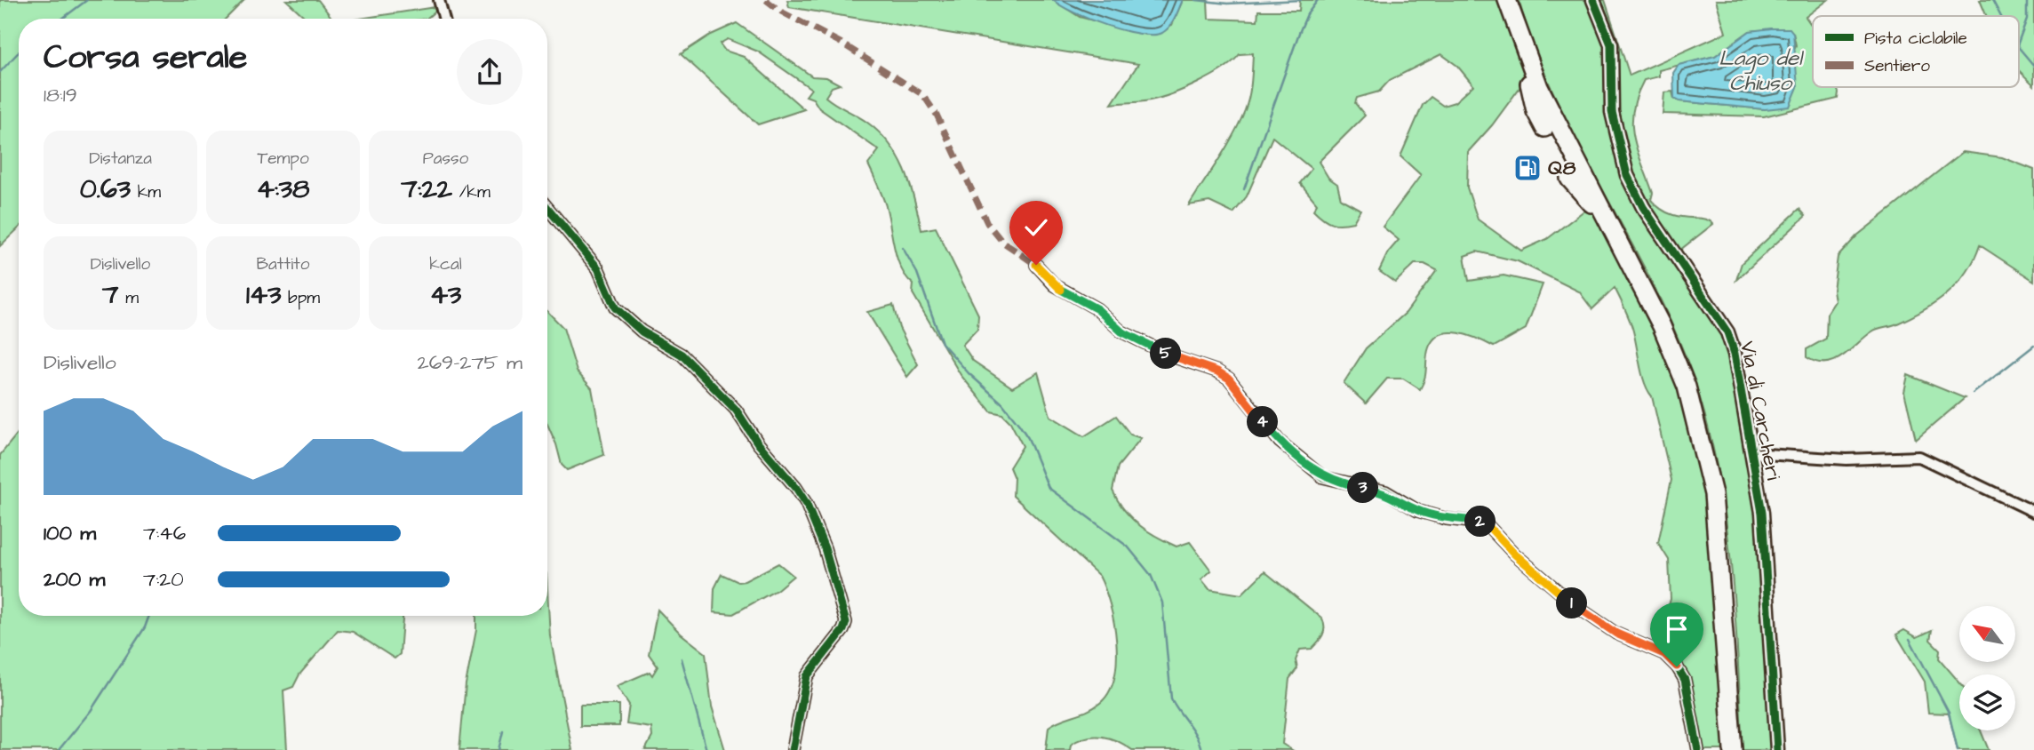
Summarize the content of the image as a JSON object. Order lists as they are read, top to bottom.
{
  "streets": {
    "street": ["Via di Carcheri"]
  },
  "water": ["Lago del Chiuso"],
  "places": {
    "fuel station": ["Q8"]
  },
  "legend": ["Pista ciclabile", "Sentiero"],
  "north": "top left",
  "page": {
    "heading": ["Corsa serale", "18:19"],
    "stats": [
      ["Distanza", "0.63 km"],
      ["Tempo", "4:38"],
      ["Passo", "7:22 /km"],
      ["Dislivello", "7 m"],
      ["Battito", "143 bpm"],
      ["kcal", "43"]
    ],
    "chart": ["Dislivello", "269–275 m"],
    "pins": [
      "5",
      "4",
      "3",
      "2",
      "1"
    ],
    "list": [
      {
        "name": "100 m",
        "note": "7:46"
      },
      {
        "name": "200 m",
        "note": "7:20"
      }
    ]
  }
}
